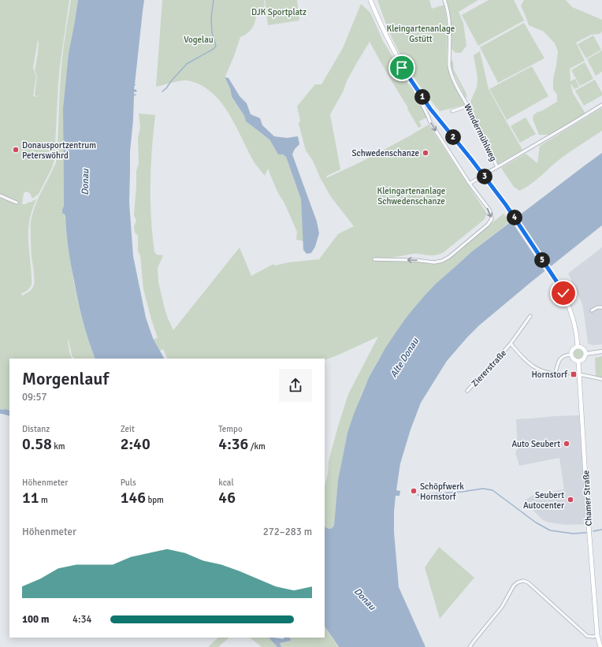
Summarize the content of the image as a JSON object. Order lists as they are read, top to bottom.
{
  "streets": {
    "main road": ["Chamer Straße"],
    "street": ["Wundermühlweg", "Ziererstraße"]
  },
  "water": ["Donau", "Alte Donau"],
  "parks": [
    "DJK Sportplatz",
    "Kleingartenanlage Gstütt",
    "Vogelau",
    "Kleingartenanlage Schwedenschanze"
  ],
  "places": {
    "other": [
      "Donausportzentrum Peterswöhrd",
      "Schwedenschanze",
      "Auto Seubert",
      "Schöpfwerk Hornstorf",
      "Seubert Autocenter"
    ],
    "transit": ["Hornstorf"]
  },
  "page": {
    "pins": [
      "1",
      "2",
      "3",
      "4",
      "5"
    ],
    "heading": ["Morgenlauf", "09:57"],
    "stats": [
      ["Distanz", "0.58 km"],
      ["Zeit", "2:40"],
      ["Tempo", "4:36 /km"],
      ["Höhenmeter", "11 m"],
      ["Puls", "146 bpm"],
      ["kcal", "46"]
    ],
    "chart": ["Höhenmeter", "272–283 m"],
    "list": [
      {
        "name": "100 m",
        "note": "4:34"
      }
    ]
  }
}
